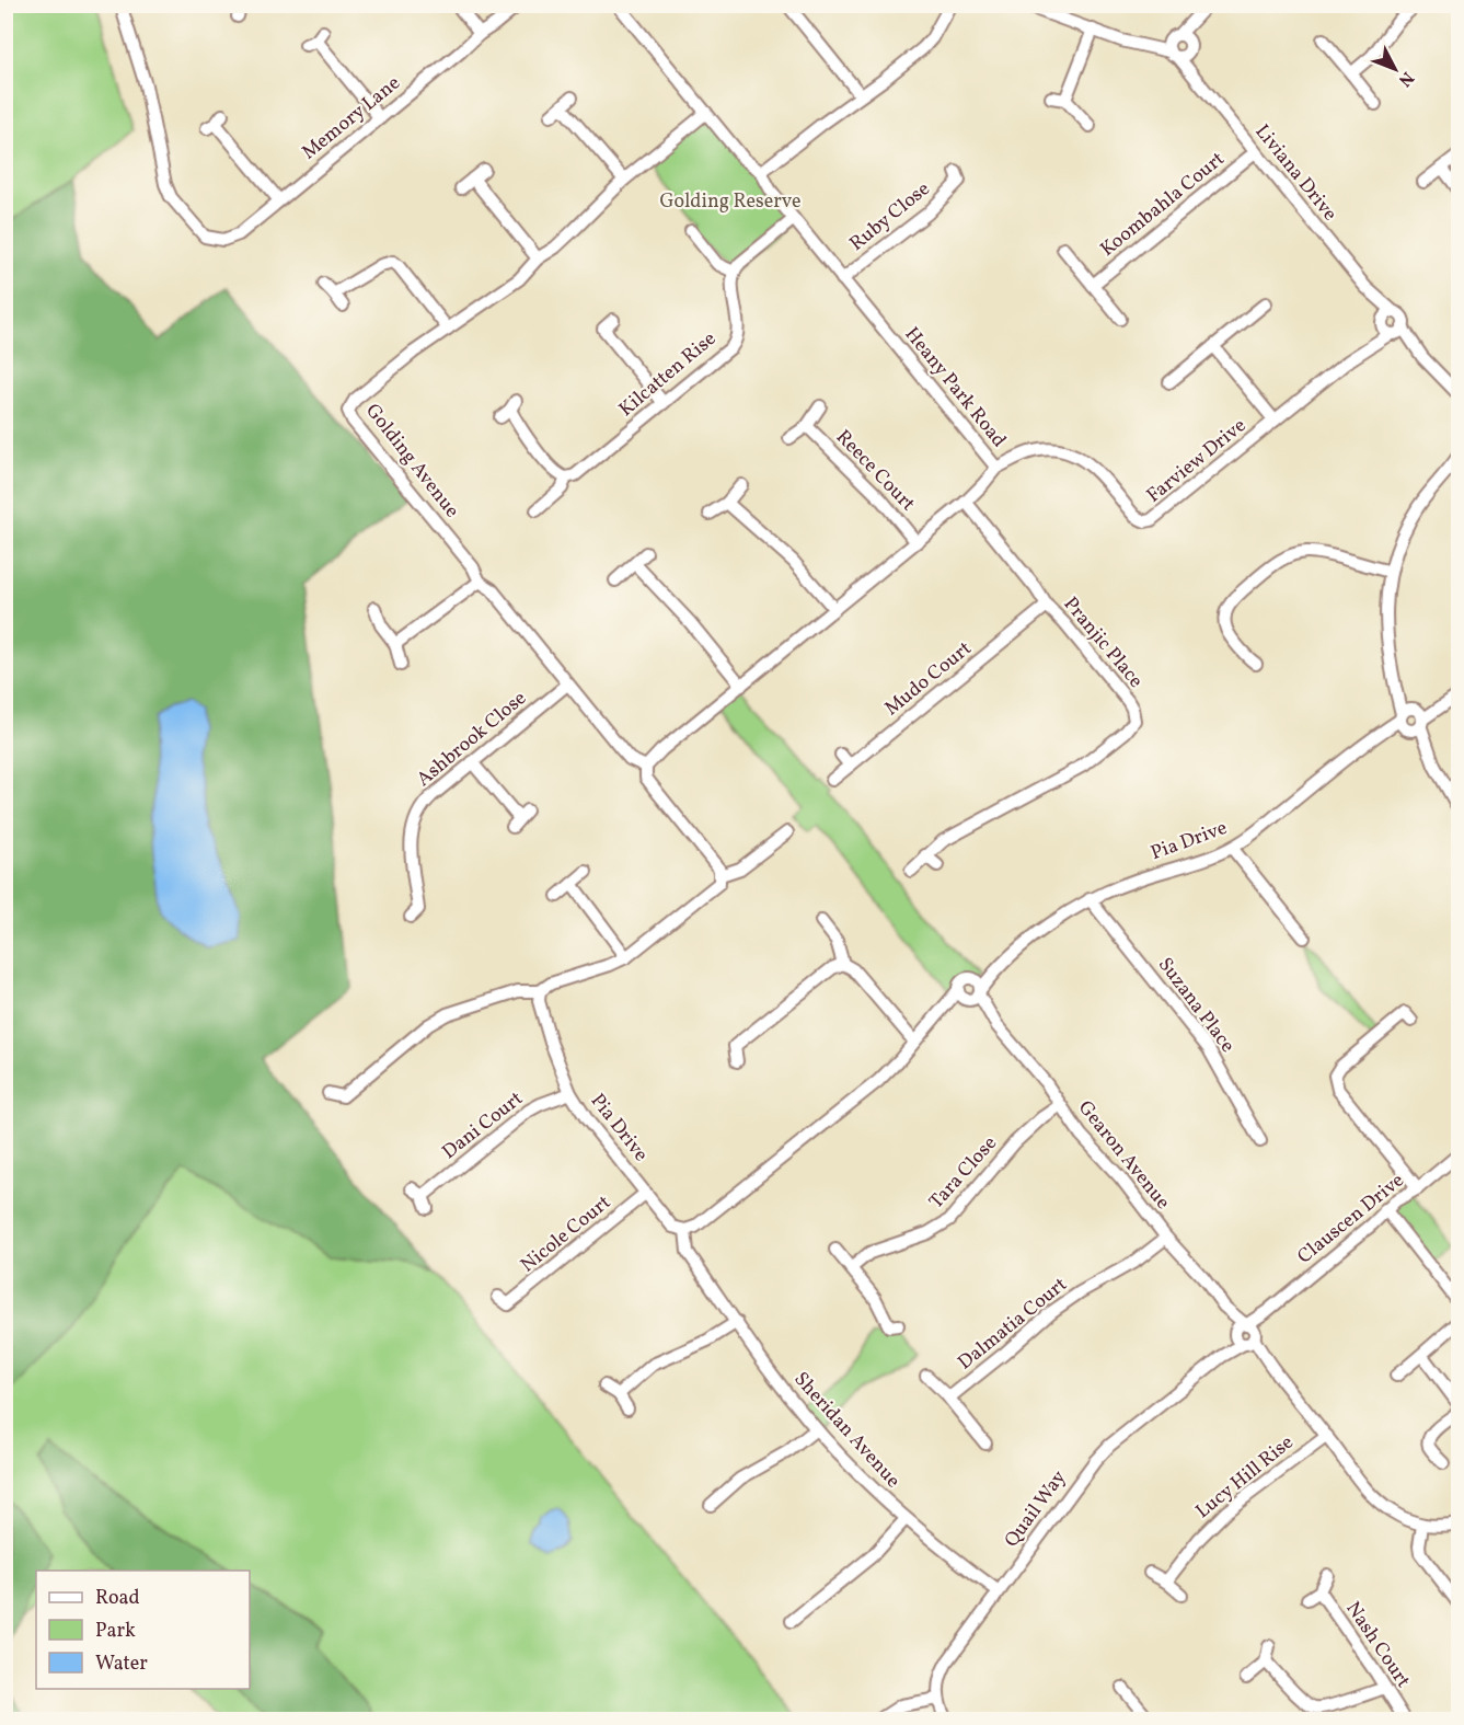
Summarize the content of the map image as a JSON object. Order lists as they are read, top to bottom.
{
  "streets": {
    "street": [
      "Memory Lane",
      "Liviana Drive",
      "Koombahla Court",
      "Ruby Close",
      "Kilcatten Rise",
      "Heany Park Road",
      "Golding Avenue",
      "Farview Drive",
      "Reece Court",
      "Pranjic Place",
      "Mudo Court",
      "Ashbrook Close",
      "Pia Drive",
      "Suzana Place",
      "Dani Court",
      "Gearon Avenue",
      "Tara Close",
      "Clauscen Drive",
      "Nicole Court",
      "Dalmatia Court",
      "Sheridan Avenue",
      "Lucy Hill Rise",
      "Quail Way",
      "Nash Court"
    ]
  },
  "crossings": [
    ["Liviana Drive", "Koombahla Court"],
    ["Liviana Drive", "Farview Drive"],
    ["Ruby Close", "Heany Park Road"],
    ["Heany Park Road", "Golding Avenue"],
    ["Heany Park Road", "Farview Drive"],
    ["Heany Park Road", "Reece Court"],
    ["Heany Park Road", "Pranjic Place"],
    ["Golding Avenue", "Ashbrook Close"],
    ["Pranjic Place", "Mudo Court"],
    ["Pia Drive", "Suzana Place"],
    ["Pia Drive", "Dani Court"],
    ["Pia Drive", "Gearon Avenue"],
    ["Pia Drive", "Nicole Court"],
    ["Pia Drive", "Sheridan Avenue"],
    ["Gearon Avenue", "Tara Close"],
    ["Gearon Avenue", "Clauscen Drive"],
    ["Gearon Avenue", "Dalmatia Court"],
    ["Gearon Avenue", "Quail Way"],
    ["Clauscen Drive", "Quail Way"],
    ["Sheridan Avenue", "Quail Way"]
  ],
  "parks": ["Golding Reserve"],
  "legend": ["Road", "Park", "Water"],
  "north": "bottom right"
}
